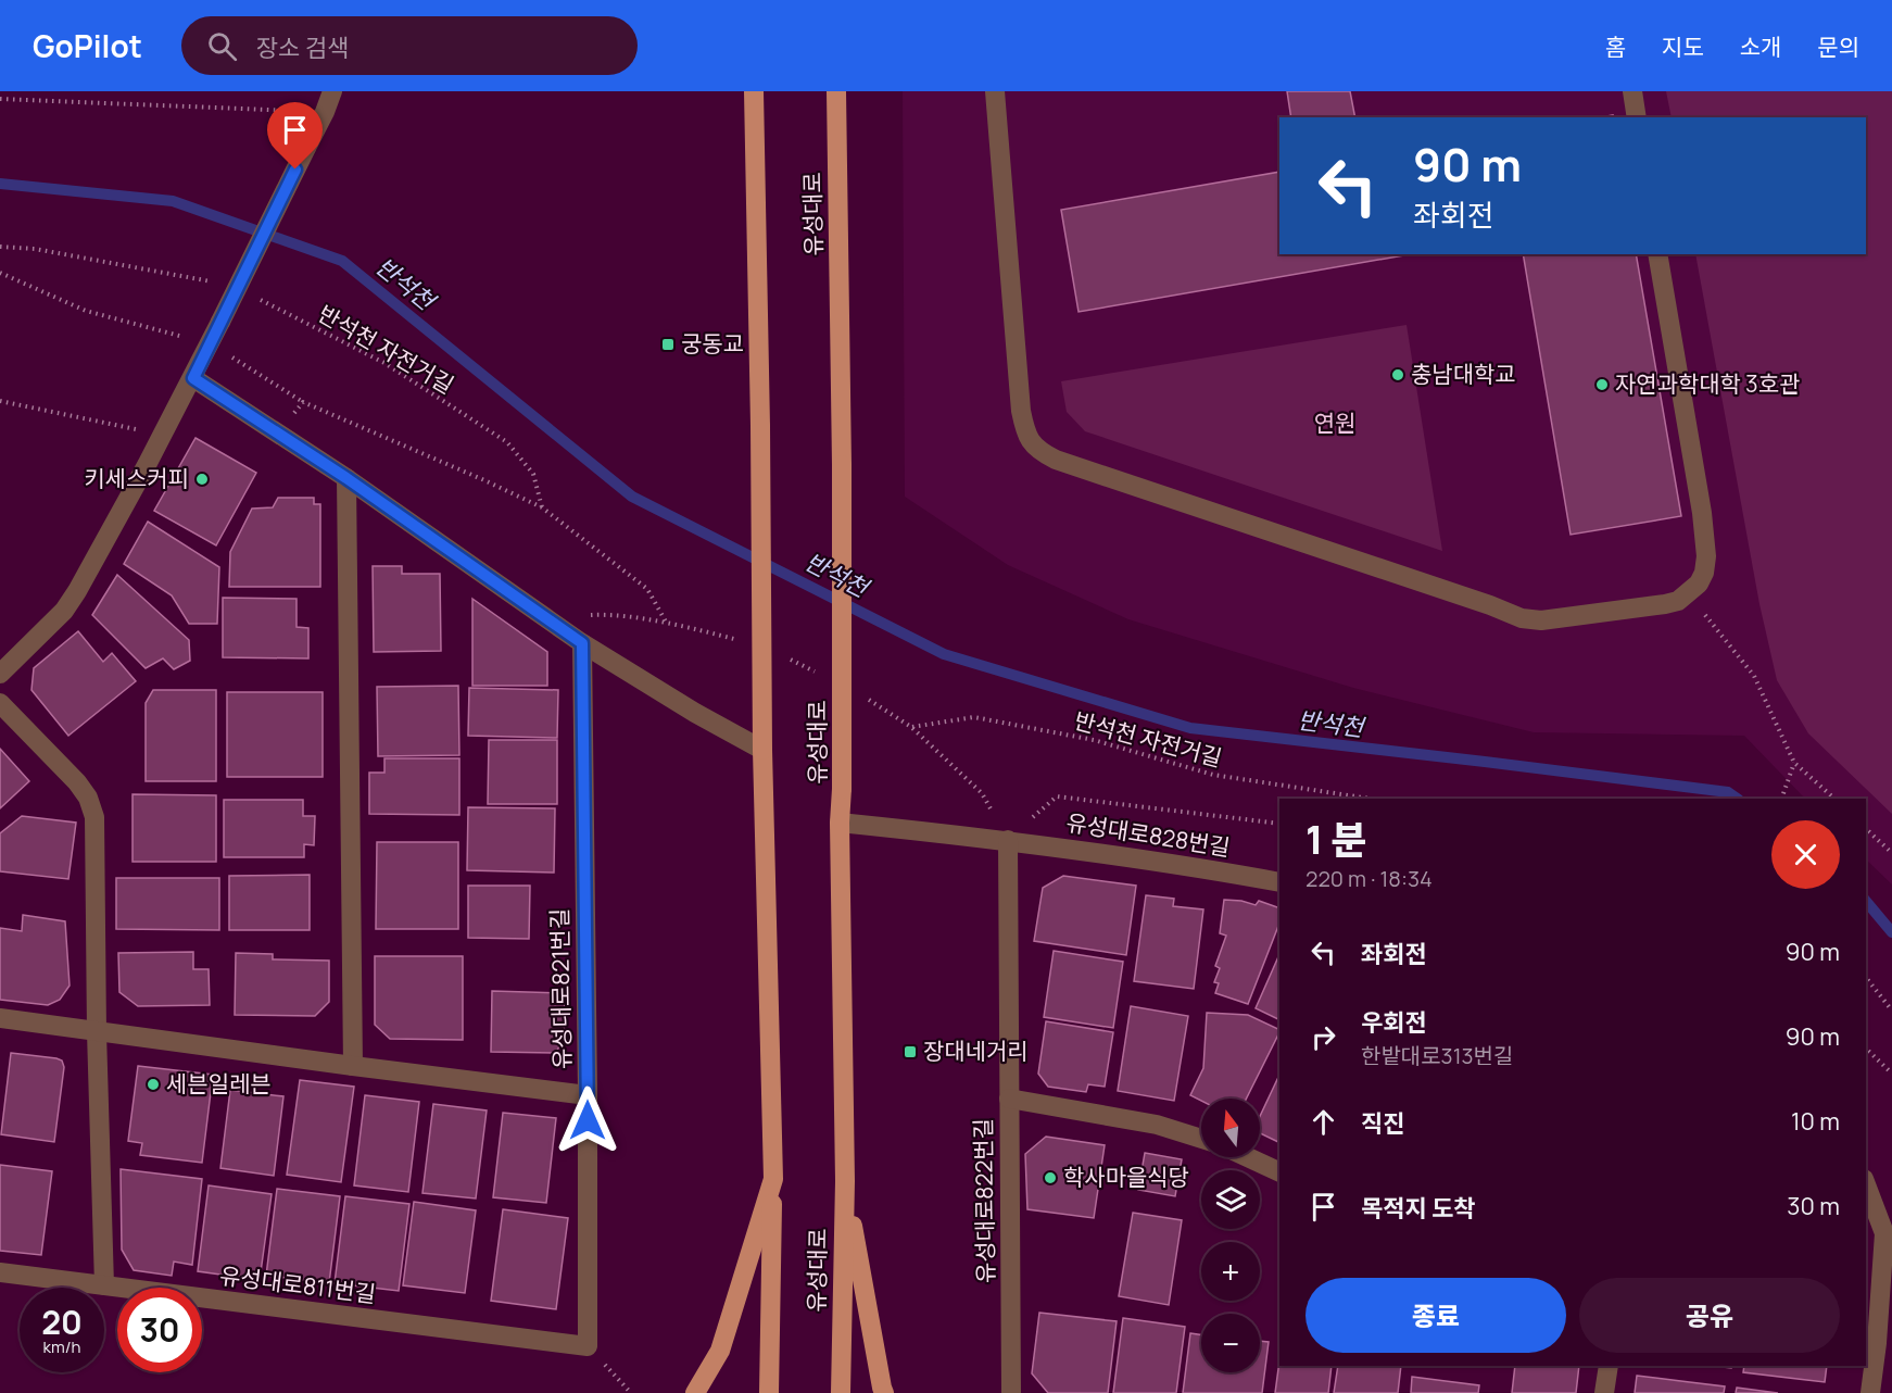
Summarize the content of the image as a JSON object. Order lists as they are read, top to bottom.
{
  "streets": {
    "main road": ["유성대로"],
    "street": [
      "유성대로828번길",
      "유성대로821번길",
      "유성대로822번길",
      "유성대로811번길"
    ],
    "path": ["반석천 자전거길"]
  },
  "crossings": [
    ["유성대로", "유성대로828번길"],
    ["반석천 자전거길", "유성대로828번길"]
  ],
  "water": ["반석천"],
  "parks": ["연원"],
  "places": {
    "transit": ["궁동교", "장대네거리"],
    "other": [
      "충남대학교",
      "자연과학대학 3호관",
      "키세스커피",
      "세븐일레븐",
      "학사마을식당"
    ]
  },
  "north": "top",
  "page": {
    "header": "GoPilot",
    "search": "장소 검색",
    "nav": [
      "홈",
      "지도",
      "소개",
      "문의"
    ],
    "turn": ["90 m", "좌회전"],
    "heading": ["1 분", "220 m · 18:34"],
    "list": [
      {
        "name": "좌회전",
        "value": "90 m"
      },
      {
        "name": "우회전",
        "note": "한밭대로313번길",
        "value": "90 m"
      },
      {
        "name": "직진",
        "value": "10 m"
      },
      {
        "name": "목적지 도착",
        "value": "30 m"
      }
    ],
    "map_buttons": ["+", "−"],
    "buttons": ["종료", "공유"],
    "speed": "20 km/h",
    "limit": "30"
  }
}
